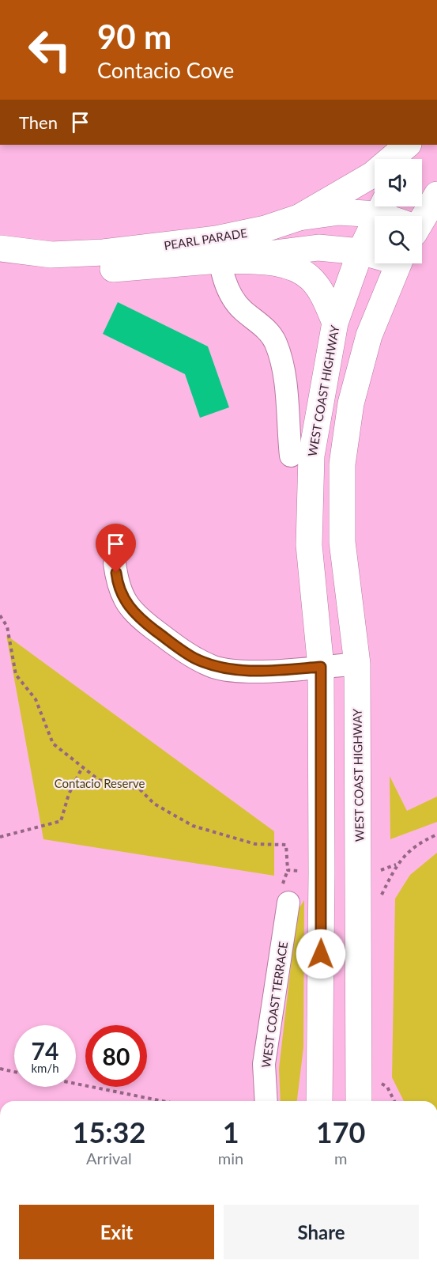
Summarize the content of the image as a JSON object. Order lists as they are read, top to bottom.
{
  "streets": {
    "main road": ["PEARL PARADE", "WEST COAST HIGHWAY"],
    "street": ["WEST COAST TERRACE"]
  },
  "crossings": [
    ["PEARL PARADE", "WEST COAST HIGHWAY"]
  ],
  "parks": ["Contacio Reserve"],
  "page": {
    "turn": ["90 m", "Contacio Cove"],
    "then": "Then",
    "speed": "74 km/h",
    "limit": "80",
    "eta": [
      "15:32",
      "Arrival",
      "1",
      "min",
      "170",
      "m"
    ],
    "buttons": ["Exit", "Share"]
  }
}
